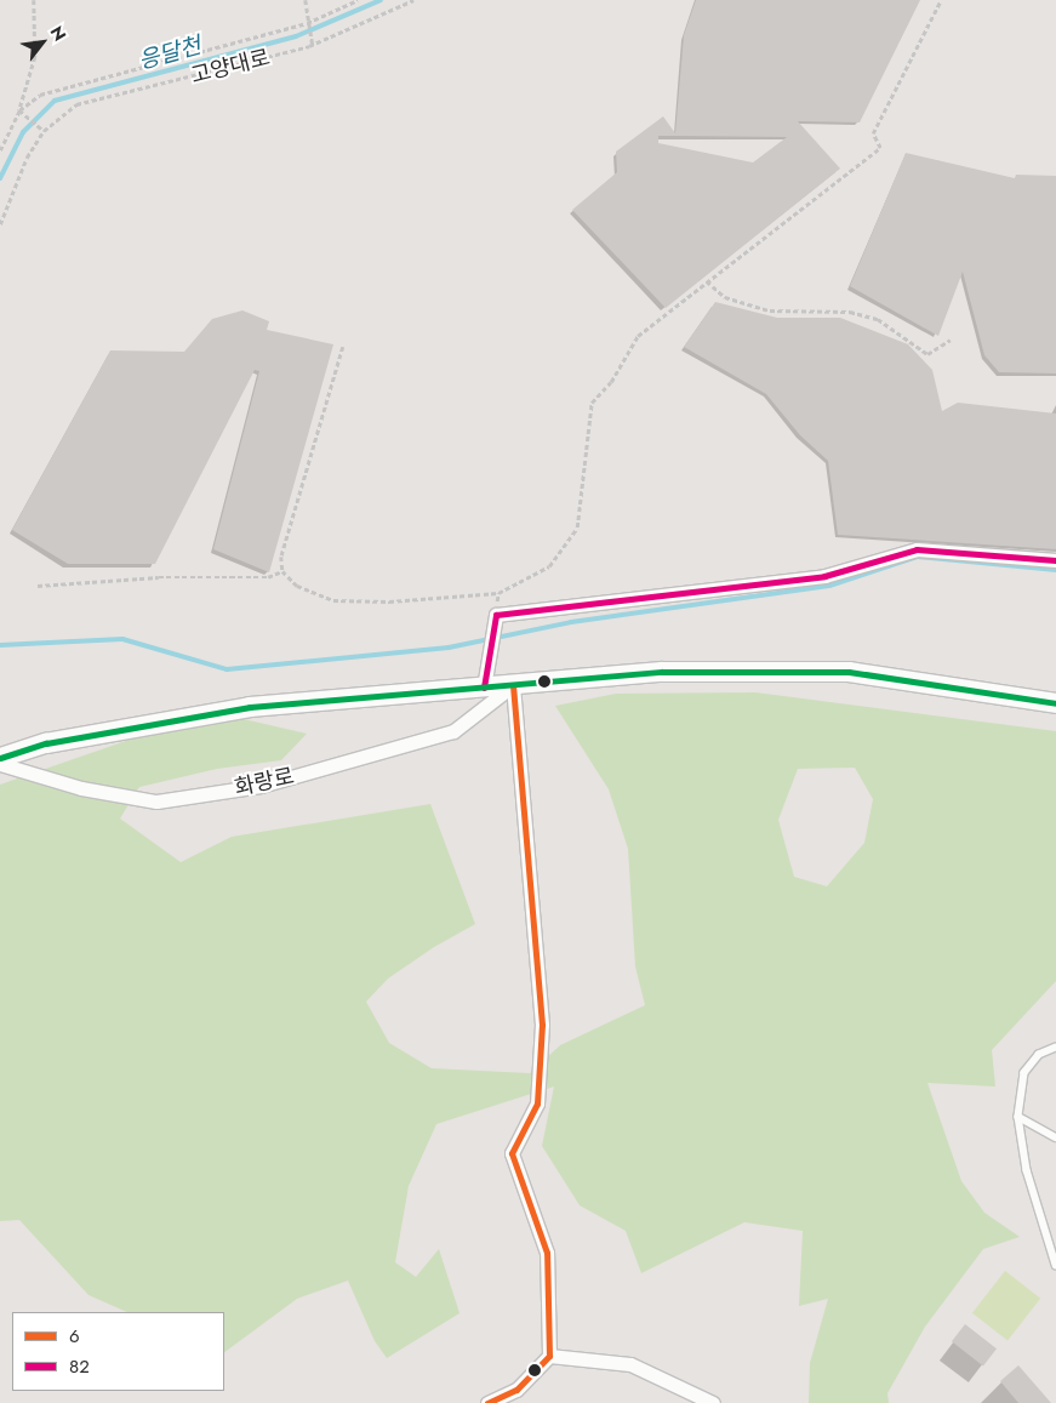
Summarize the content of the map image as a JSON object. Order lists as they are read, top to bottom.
{
  "streets": {
    "street": ["화랑로"],
    "path": ["고양대로"]
  },
  "water": ["응달천"],
  "lines": ["transit line 82", "transit line 6"],
  "legend": ["6", "82"],
  "north": "top right"
}
